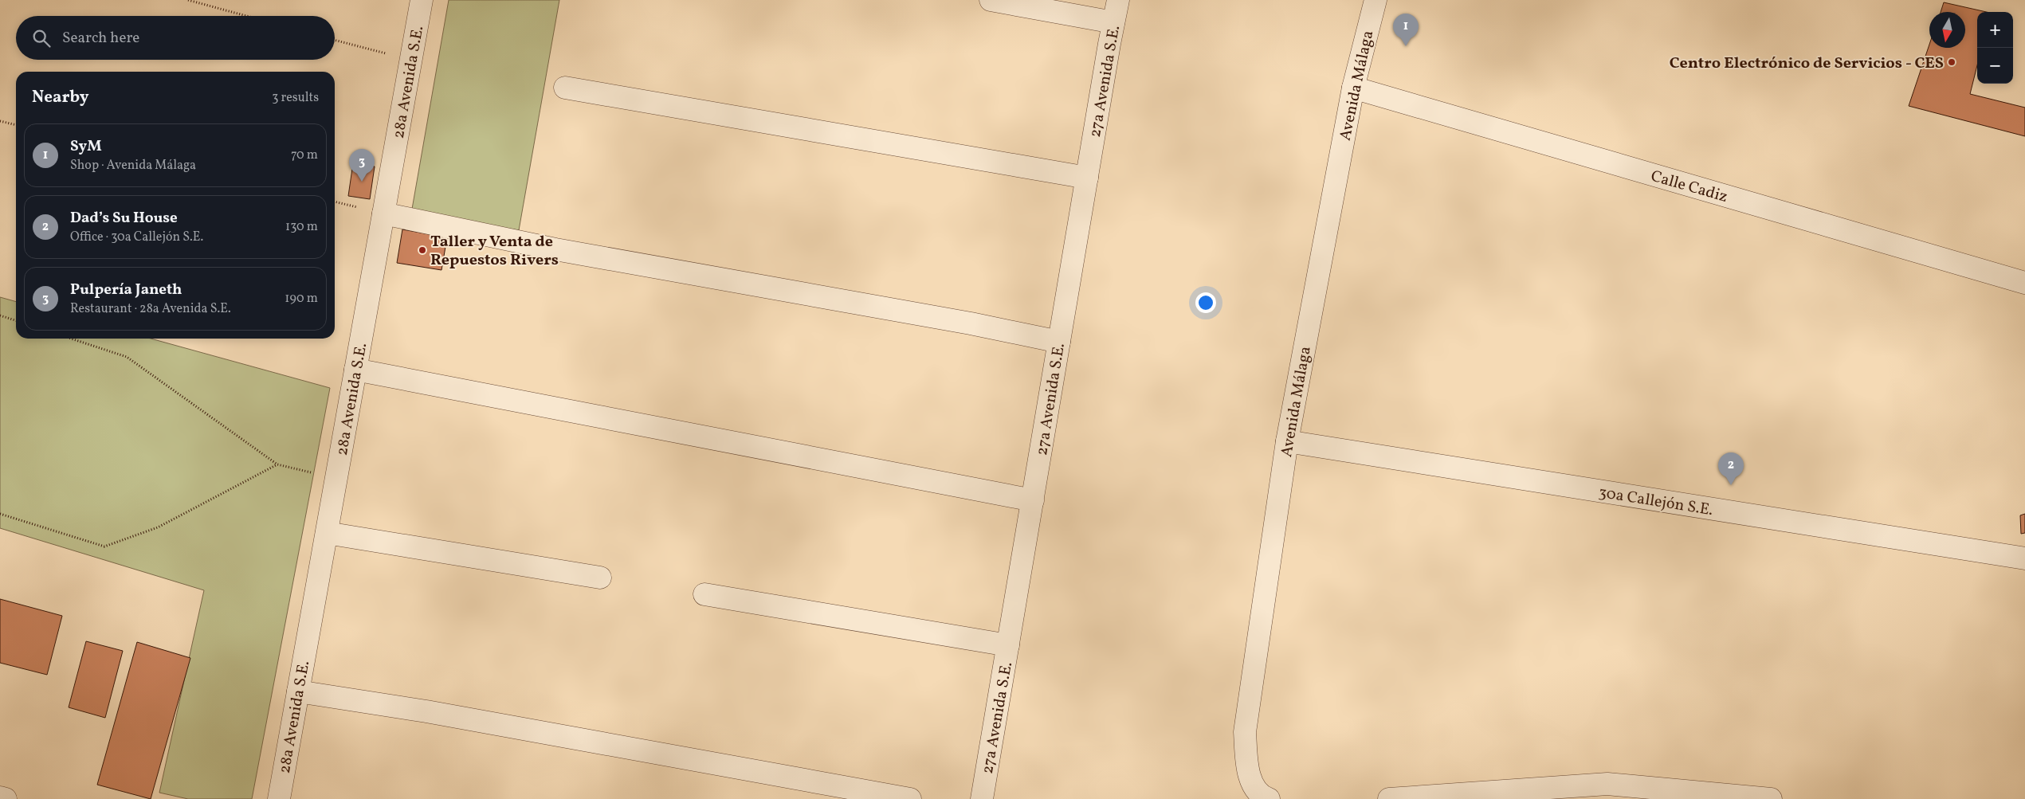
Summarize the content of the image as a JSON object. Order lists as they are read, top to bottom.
{
  "streets": {
    "street": [
      "27a Avenida S.E.",
      "28a Avenida S.E.",
      "Avenida Málaga",
      "Calle Cadiz",
      "30a Callejón S.E."
    ]
  },
  "crossings": [
    ["Avenida Málaga", "Calle Cadiz"],
    ["Avenida Málaga", "30a Callejón S.E."]
  ],
  "places": ["Centro Electrónico de Servicios - CES", "Taller y Venta de Repuestos Rivers"],
  "north": "bottom",
  "page": {
    "map_buttons": ["+", "−"],
    "pins": ["1", "3", "2"],
    "search": "Search here",
    "heading": ["Nearby", "3 results"],
    "list": [
      {
        "mark": "1",
        "name": "SyM",
        "note": "Shop · Avenida Málaga",
        "value": "70 m"
      },
      {
        "mark": "2",
        "name": "Dad’s Su House",
        "note": "Office · 30a Callejón S.E.",
        "value": "130 m"
      },
      {
        "mark": "3",
        "name": "Pulpería Janeth",
        "note": "Restaurant · 28a Avenida S.E.",
        "value": "190 m"
      }
    ]
  }
}
